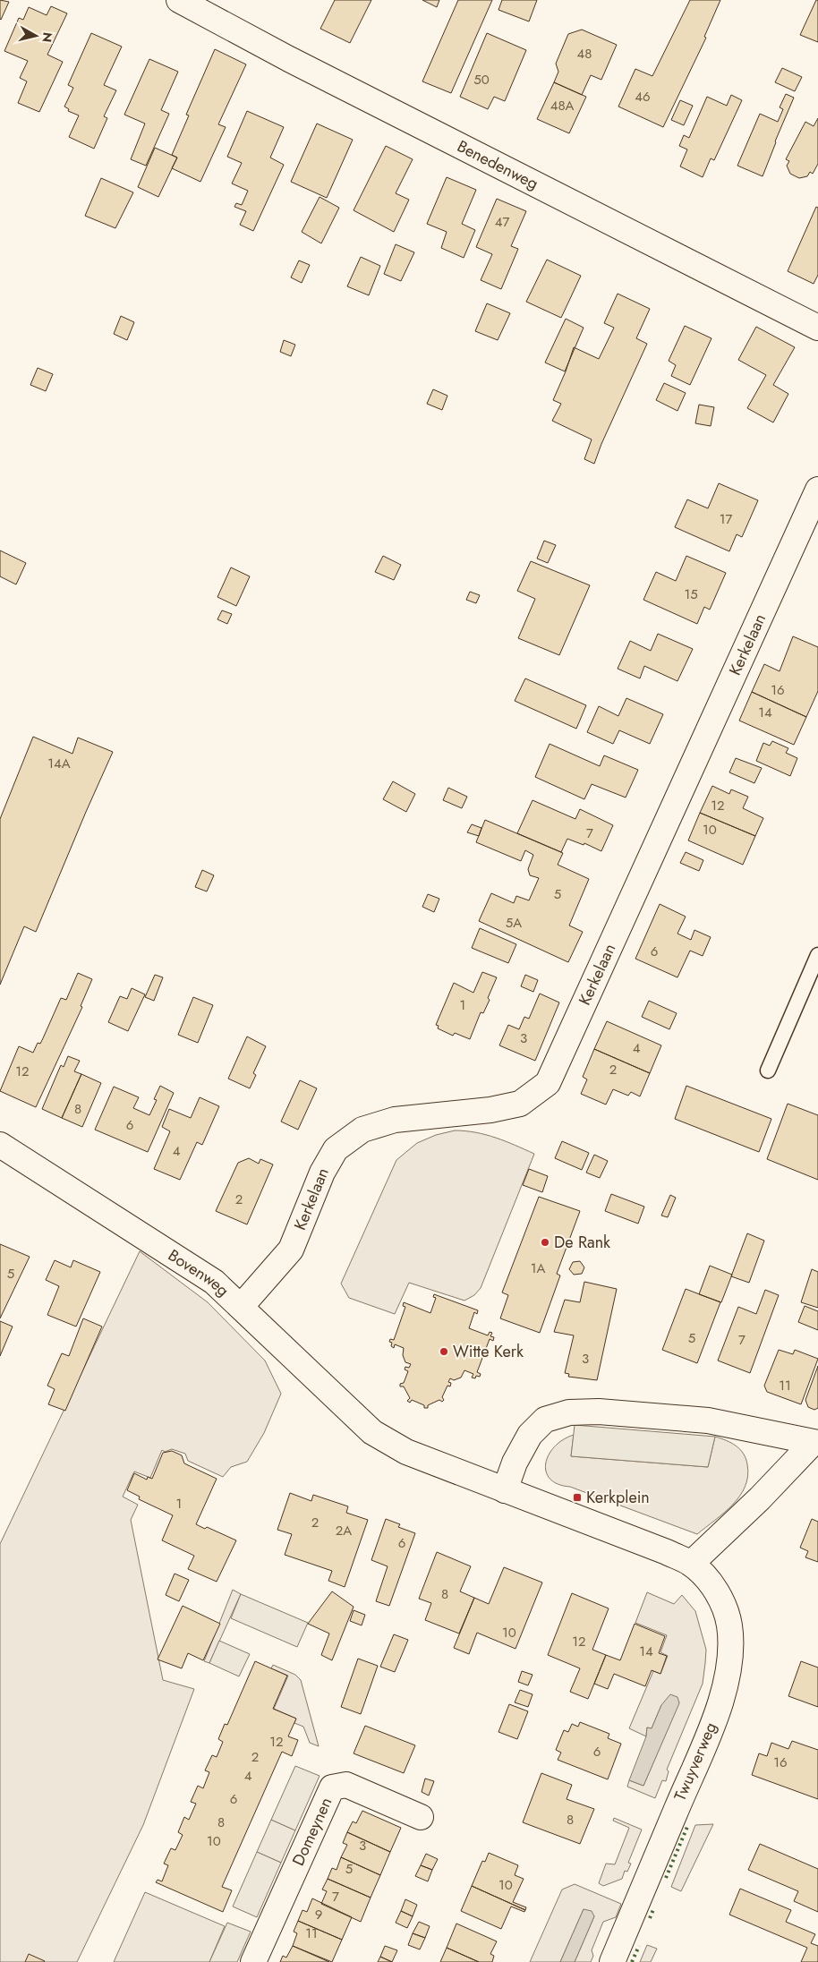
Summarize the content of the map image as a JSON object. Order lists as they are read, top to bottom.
{
  "streets": {
    "street": [
      "Benedenweg",
      "Kerkelaan",
      "Bovenweg",
      "Twuyverweg",
      "Domeynen"
    ]
  },
  "crossings": [
    ["Kerkelaan", "Bovenweg"]
  ],
  "places": {
    "other": ["De Rank", "Witte Kerk"],
    "transit": ["Kerkplein"]
  },
  "house_numbers": [
    "48",
    "50",
    "46",
    "48A",
    "47",
    "17",
    "15",
    "16",
    "14",
    "14A",
    "12",
    "10",
    "7",
    "5",
    "5A",
    "6",
    "1",
    "3",
    "4",
    "2",
    "12",
    "8",
    "6",
    "4",
    "2",
    "1A",
    "5",
    "5",
    "7",
    "3",
    "11",
    "1",
    "2",
    "2A",
    "6",
    "8",
    "10",
    "12",
    "14",
    "12",
    "6",
    "2",
    "16",
    "4",
    "6",
    "8",
    "8",
    "10",
    "3",
    "5",
    "10",
    "7",
    "9",
    "11"
  ],
  "north": "right"
}
